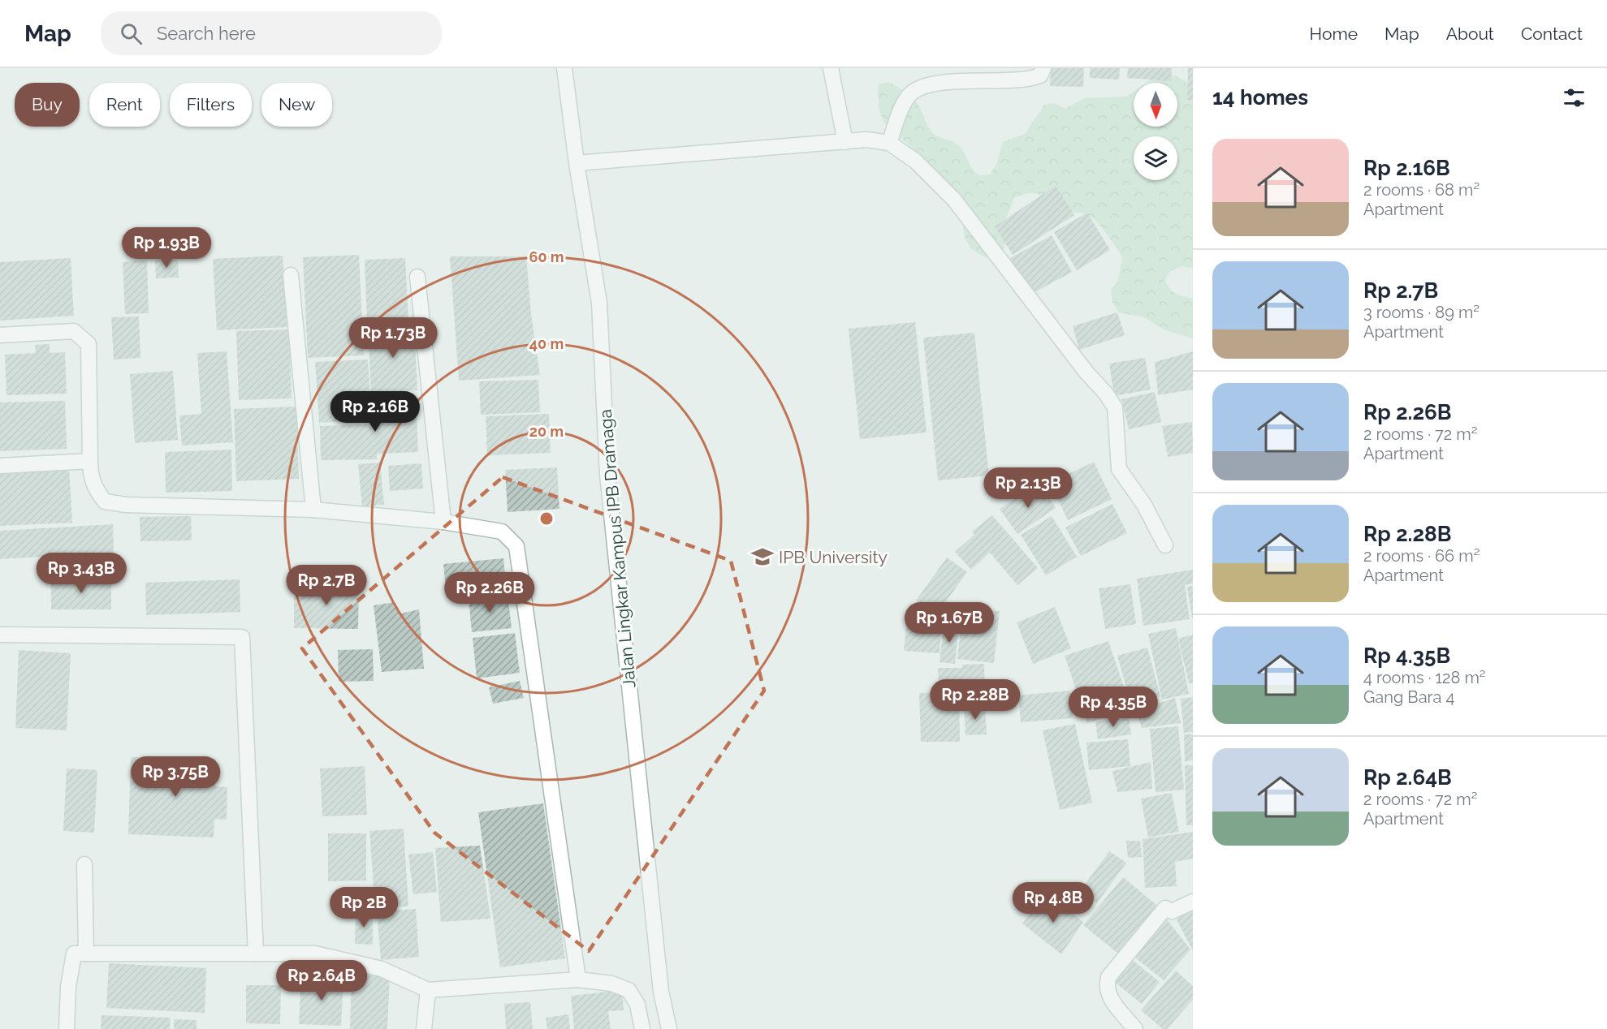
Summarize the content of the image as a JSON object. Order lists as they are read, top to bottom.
{
  "streets": {
    "street": ["Jalan Lingkar Kampus IPB Dramaga"]
  },
  "places": {
    "school or university": ["IPB University"]
  },
  "north": "bottom",
  "page": {
    "header": "Map",
    "search": "Search here",
    "nav": [
      "Home",
      "Map",
      "About",
      "Contact"
    ],
    "heading": "14 homes",
    "chip": [
      "Buy",
      "Rent",
      "Filters",
      "New"
    ],
    "list": [
      {
        "name": "Rp 2.16B",
        "note": "2 rooms · 68 m² · Apartment"
      },
      {
        "name": "Rp 2.7B",
        "note": "3 rooms · 89 m² · Apartment"
      },
      {
        "name": "Rp 2.26B",
        "note": "2 rooms · 72 m² · Apartment"
      },
      {
        "name": "Rp 2.28B",
        "note": "2 rooms · 66 m² · Apartment"
      },
      {
        "name": "Rp 4.35B",
        "note": "4 rooms · 128 m² · Gang Bara 4"
      },
      {
        "name": "Rp 2.64B",
        "note": "2 rooms · 72 m² · Apartment"
      }
    ],
    "price": [
      "Rp 1.93B",
      "Rp 1.73B",
      "Rp 2.16B",
      "Rp 2.13B",
      "Rp 3.43B",
      "Rp 2.7B",
      "Rp 2.26B",
      "Rp 1.67B",
      "Rp 2.28B",
      "Rp 4.35B",
      "Rp 3.75B",
      "Rp 4.8B",
      "Rp 2B",
      "Rp 2.64B"
    ]
  },
  "rings": ["60 m", "40 m", "20 m"]
}
